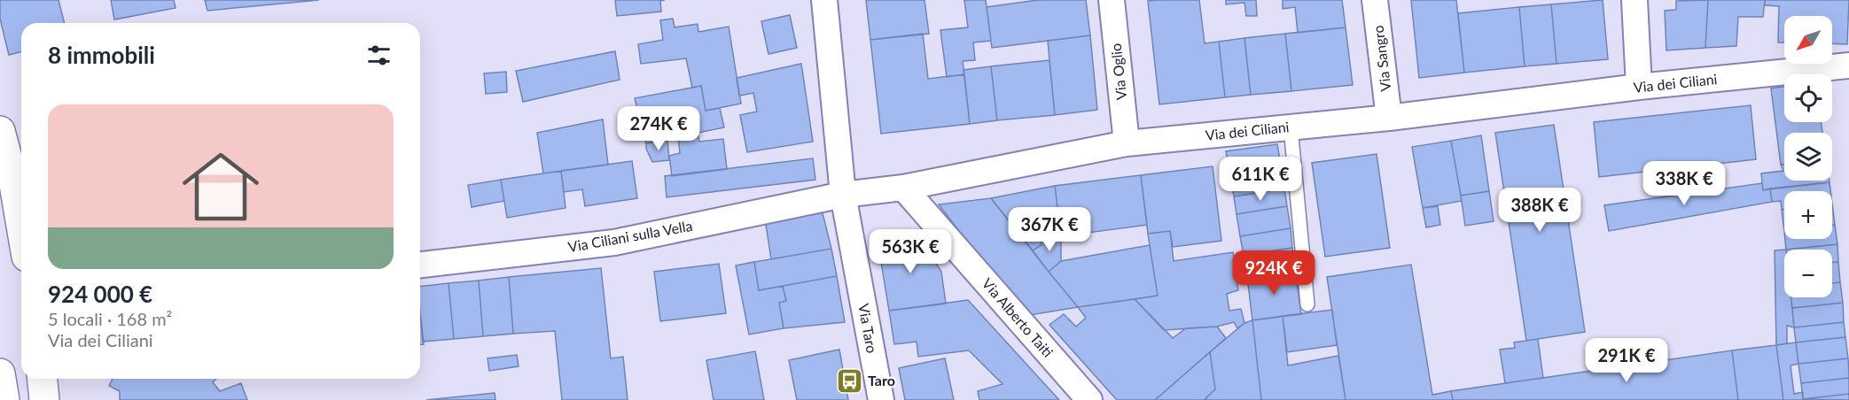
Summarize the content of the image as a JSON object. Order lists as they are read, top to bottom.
{
  "streets": {
    "street": [
      "Via Sangro",
      "Via Oglio",
      "Via dei Ciliani",
      "Via Ciliani sulla Vella",
      "Via Alberto Taiti",
      "Via Taro"
    ]
  },
  "crossings": [
    ["Via Sangro", "Via dei Ciliani"],
    ["Via Oglio", "Via dei Ciliani"],
    ["Via dei Ciliani", "Via Ciliani sulla Vella"],
    ["Via dei Ciliani", "Via Alberto Taiti"],
    ["Via dei Ciliani", "Via Taro"],
    ["Via Ciliani sulla Vella", "Via Taro"]
  ],
  "places": {
    "bus stop": ["Taro"]
  },
  "north": "bottom left",
  "page": {
    "map_buttons": ["+", "−"],
    "heading": "8 immobili",
    "list": [
      {
        "name": "924 000 €",
        "note": "5 locali · 168 m² · Via dei Ciliani"
      }
    ],
    "price": [
      "274K €",
      "611K €",
      "338K €",
      "388K €",
      "367K €",
      "563K €",
      "924K €",
      "291K €"
    ]
  }
}
